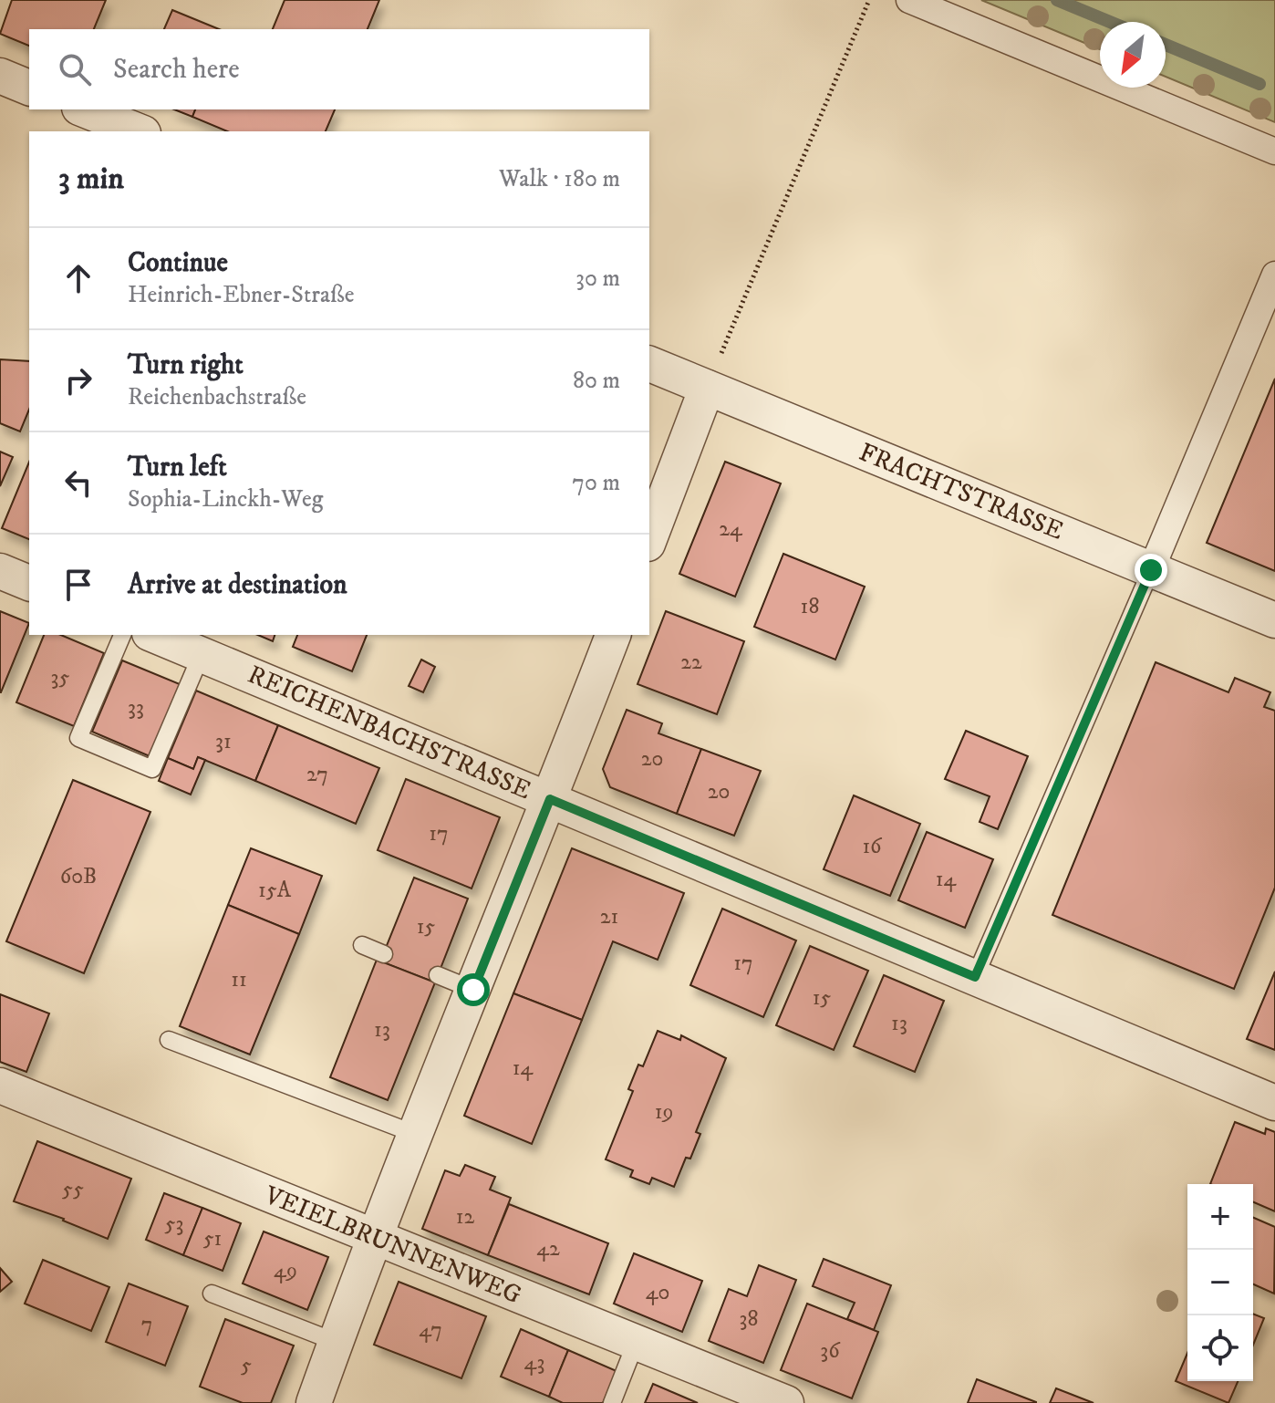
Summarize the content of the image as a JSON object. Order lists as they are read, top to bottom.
{
  "streets": {
    "street": ["FRACHTSTRASSE", "REICHENBACHSTRASSE", "VEIELBRUNNENWEG"]
  },
  "house_numbers": [
    "24",
    "18",
    "22",
    "35",
    "33",
    "31",
    "20",
    "27",
    "20",
    "17",
    "16",
    "60B",
    "14",
    "15A",
    "21",
    "15",
    "17",
    "11",
    "15",
    "13",
    "13",
    "14",
    "19",
    "55",
    "12",
    "53",
    "51",
    "42",
    "49",
    "40",
    "38",
    "7",
    "47",
    "36",
    "43",
    "5"
  ],
  "north": "bottom left",
  "page": {
    "search": "Search here",
    "heading": ["3 min", "Walk · 180 m"],
    "list": [
      ["Continue", "Heinrich-Ebner-Straße", "30 m"],
      ["Turn right", "Reichenbachstraße", "80 m"],
      ["Turn left", "Sophia-Linckh-Weg", "70 m"],
      "Arrive at destination"
    ],
    "map_buttons": ["+", "−"]
  }
}
